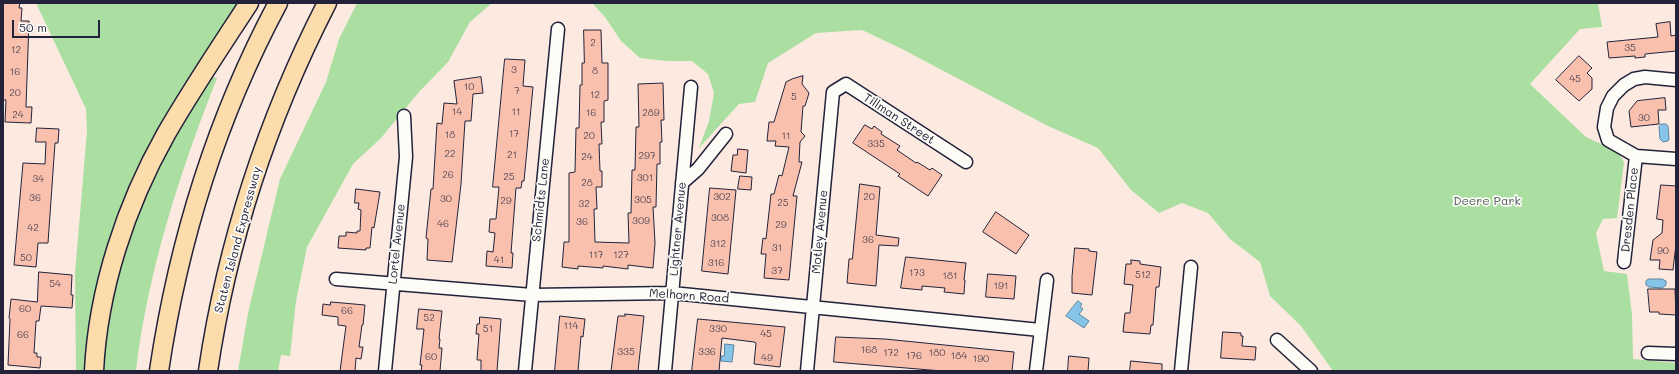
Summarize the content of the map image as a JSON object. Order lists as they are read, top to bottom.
{
  "streets": {
    "highway": ["Staten Island Expressway"],
    "street": [
      "Tillman Street",
      "Schmidts Lane",
      "Dresden Place",
      "Lightner Avenue",
      "Motley Avenue",
      "Lortel Avenue",
      "Melhorn Road"
    ]
  },
  "crossings": [
    ["Tillman Street", "Motley Avenue"],
    ["Schmidts Lane", "Melhorn Road"],
    ["Lightner Avenue", "Melhorn Road"],
    ["Motley Avenue", "Melhorn Road"],
    ["Lortel Avenue", "Melhorn Road"]
  ],
  "parks": ["Deere Park"],
  "house_numbers": [
    "2",
    "35",
    "12",
    "3",
    "8",
    "16",
    "45",
    "10",
    "7",
    "20",
    "12",
    "5",
    "14",
    "11",
    "16",
    "289",
    "24",
    "30",
    "17",
    "18",
    "20",
    "11",
    "335",
    "22",
    "21",
    "297",
    "24",
    "26",
    "25",
    "301",
    "34",
    "28",
    "302",
    "20",
    "36",
    "30",
    "305",
    "29",
    "25",
    "32",
    "308",
    "309",
    "36",
    "46",
    "29",
    "42",
    "36",
    "312",
    "31",
    "90",
    "117",
    "127",
    "50",
    "41",
    "316",
    "37",
    "173",
    "512",
    "181",
    "54",
    "191",
    "60",
    "66",
    "52",
    "114",
    "51",
    "330",
    "45",
    "66",
    "168",
    "335",
    "336",
    "172",
    "180",
    "176",
    "184",
    "60",
    "49",
    "190"
  ],
  "scale_bar": "50 m"
}
